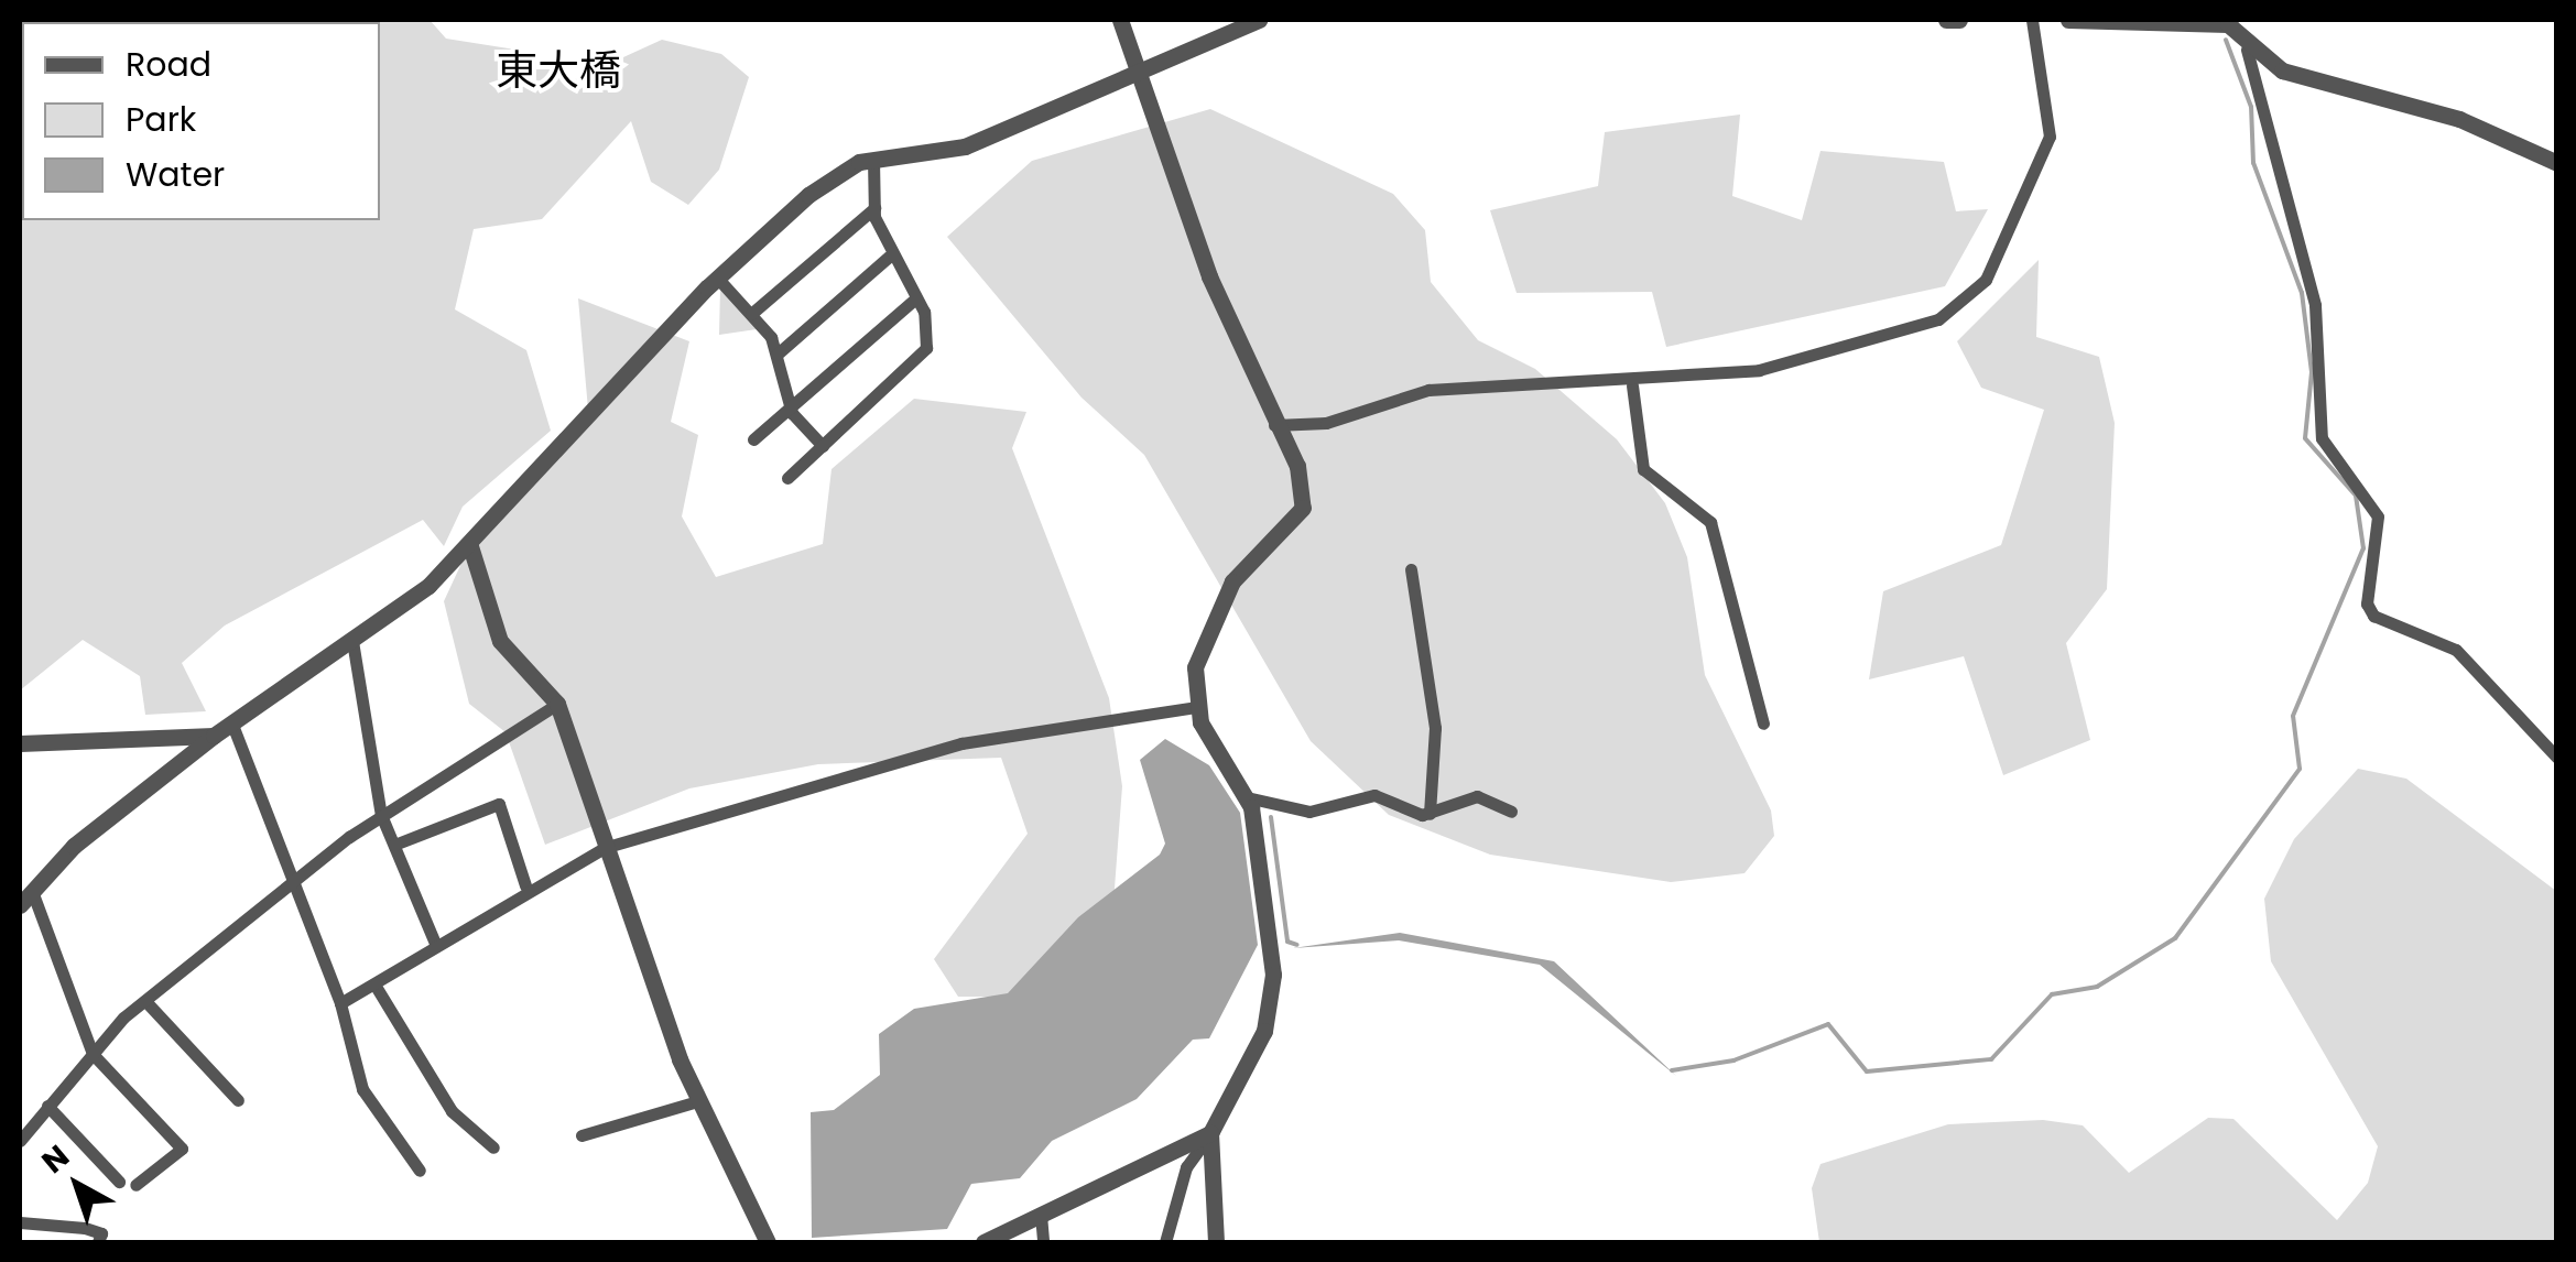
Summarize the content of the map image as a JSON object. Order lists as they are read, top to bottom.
{
  "districts": ["東大橋"],
  "legend": ["Road", "Park", "Water"],
  "north": "top left"
}
